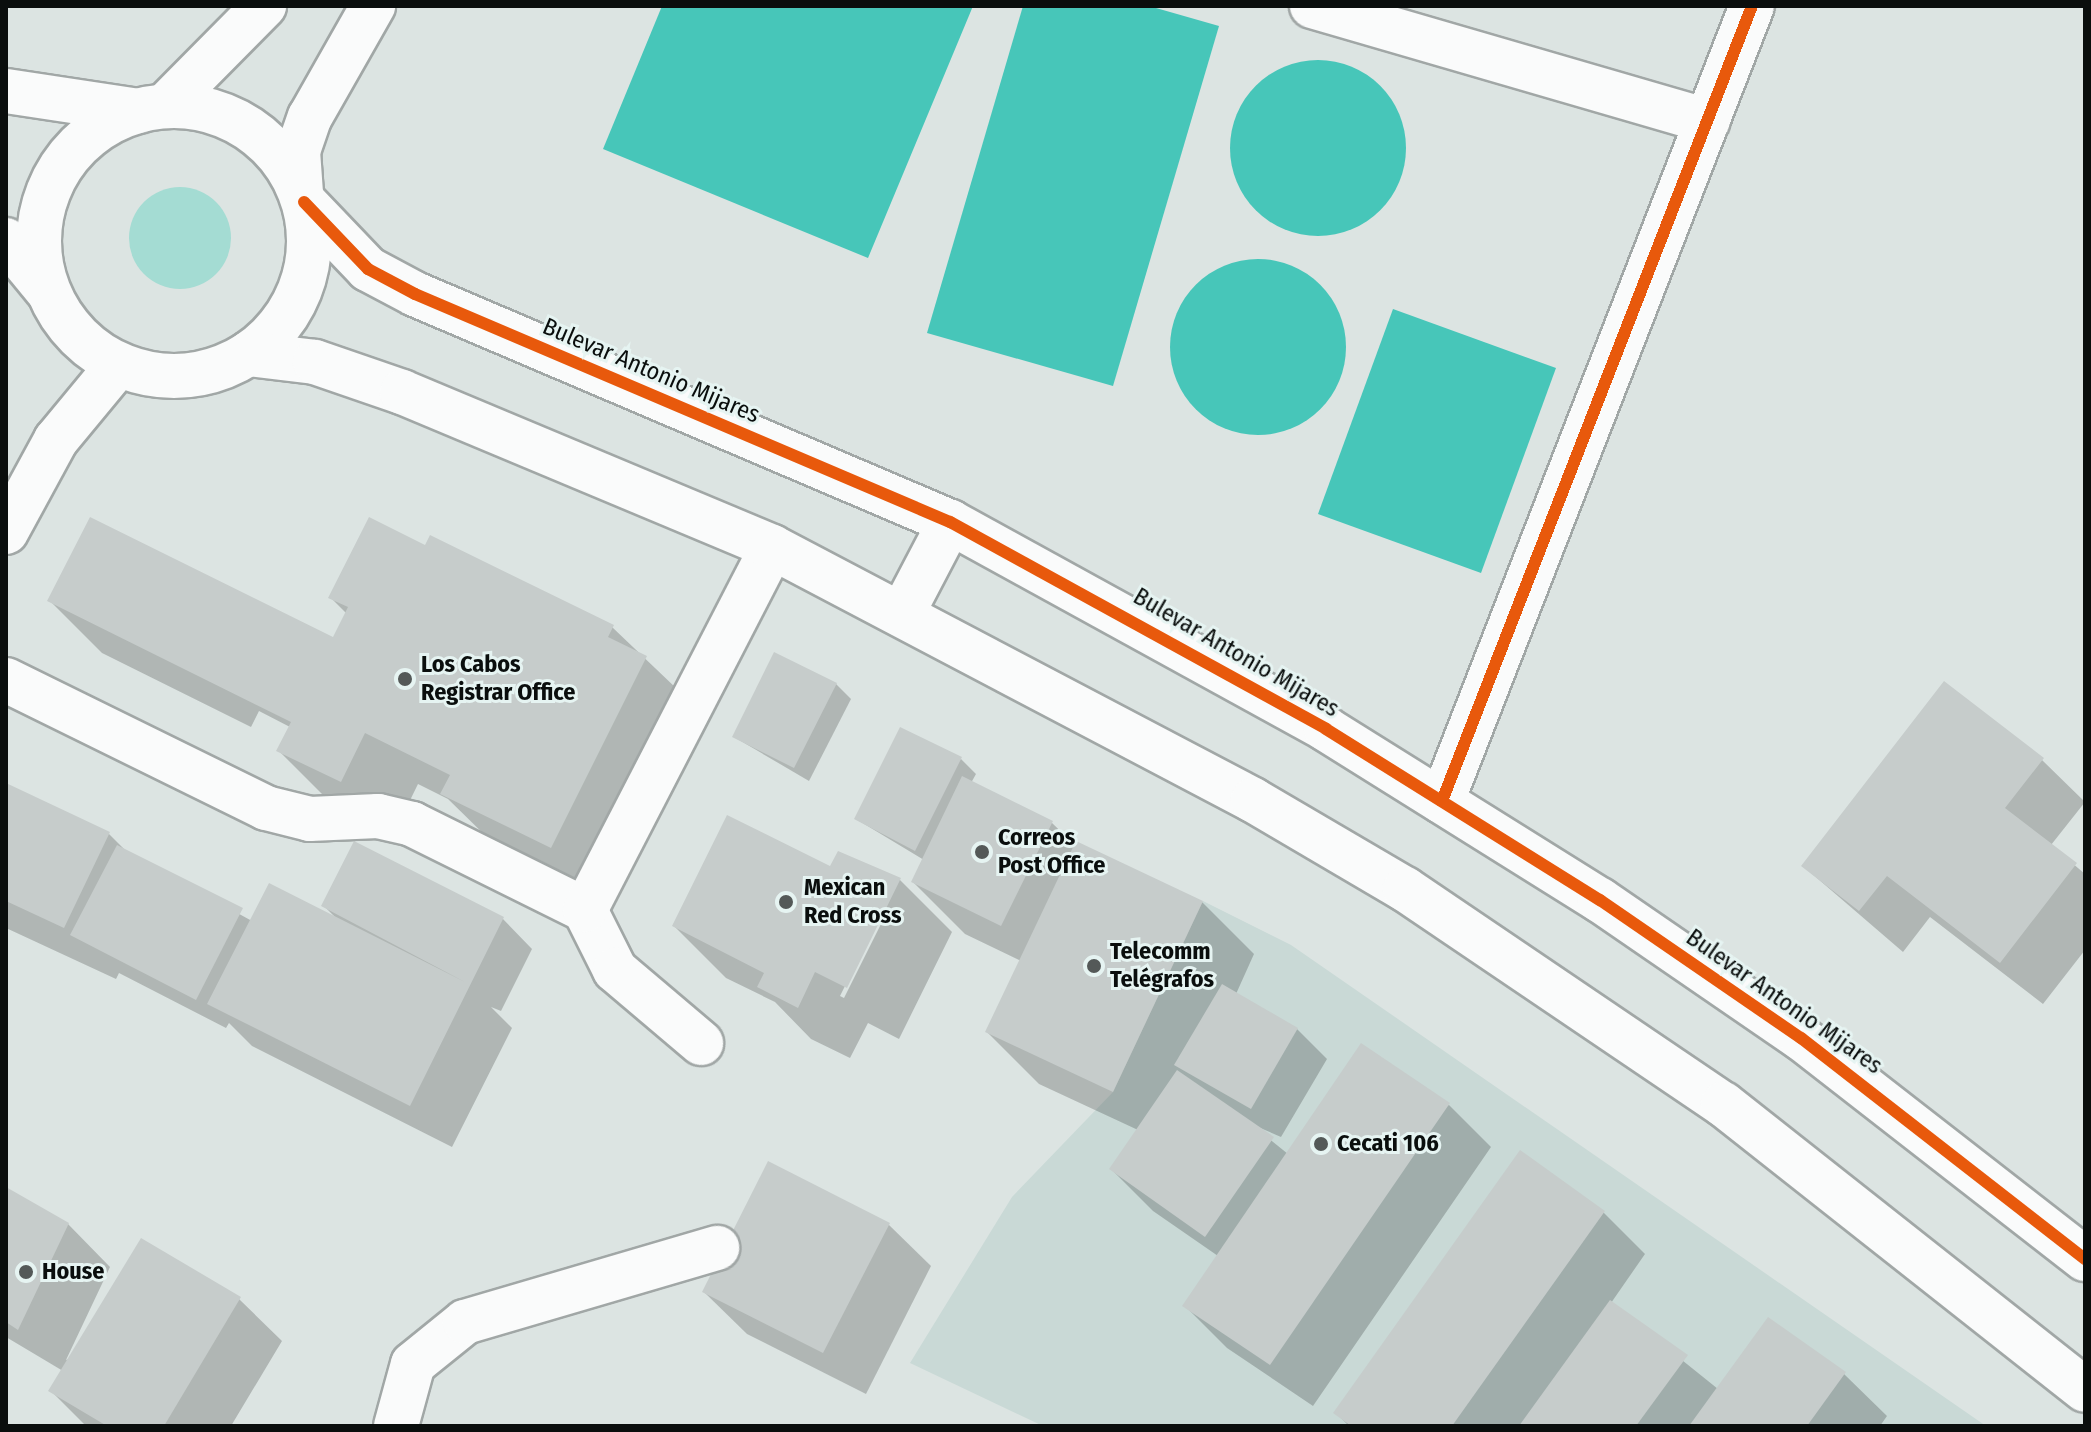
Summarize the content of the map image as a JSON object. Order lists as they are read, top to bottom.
{
  "streets": {
    "main road": ["Bulevar Antonio Mijares"]
  },
  "places": [
    "Los Cabos Registrar Office",
    "Correos Post Office",
    "Mexican Red Cross",
    "Telecomm Telégrafos",
    "Cecati 106",
    "House"
  ]
}
